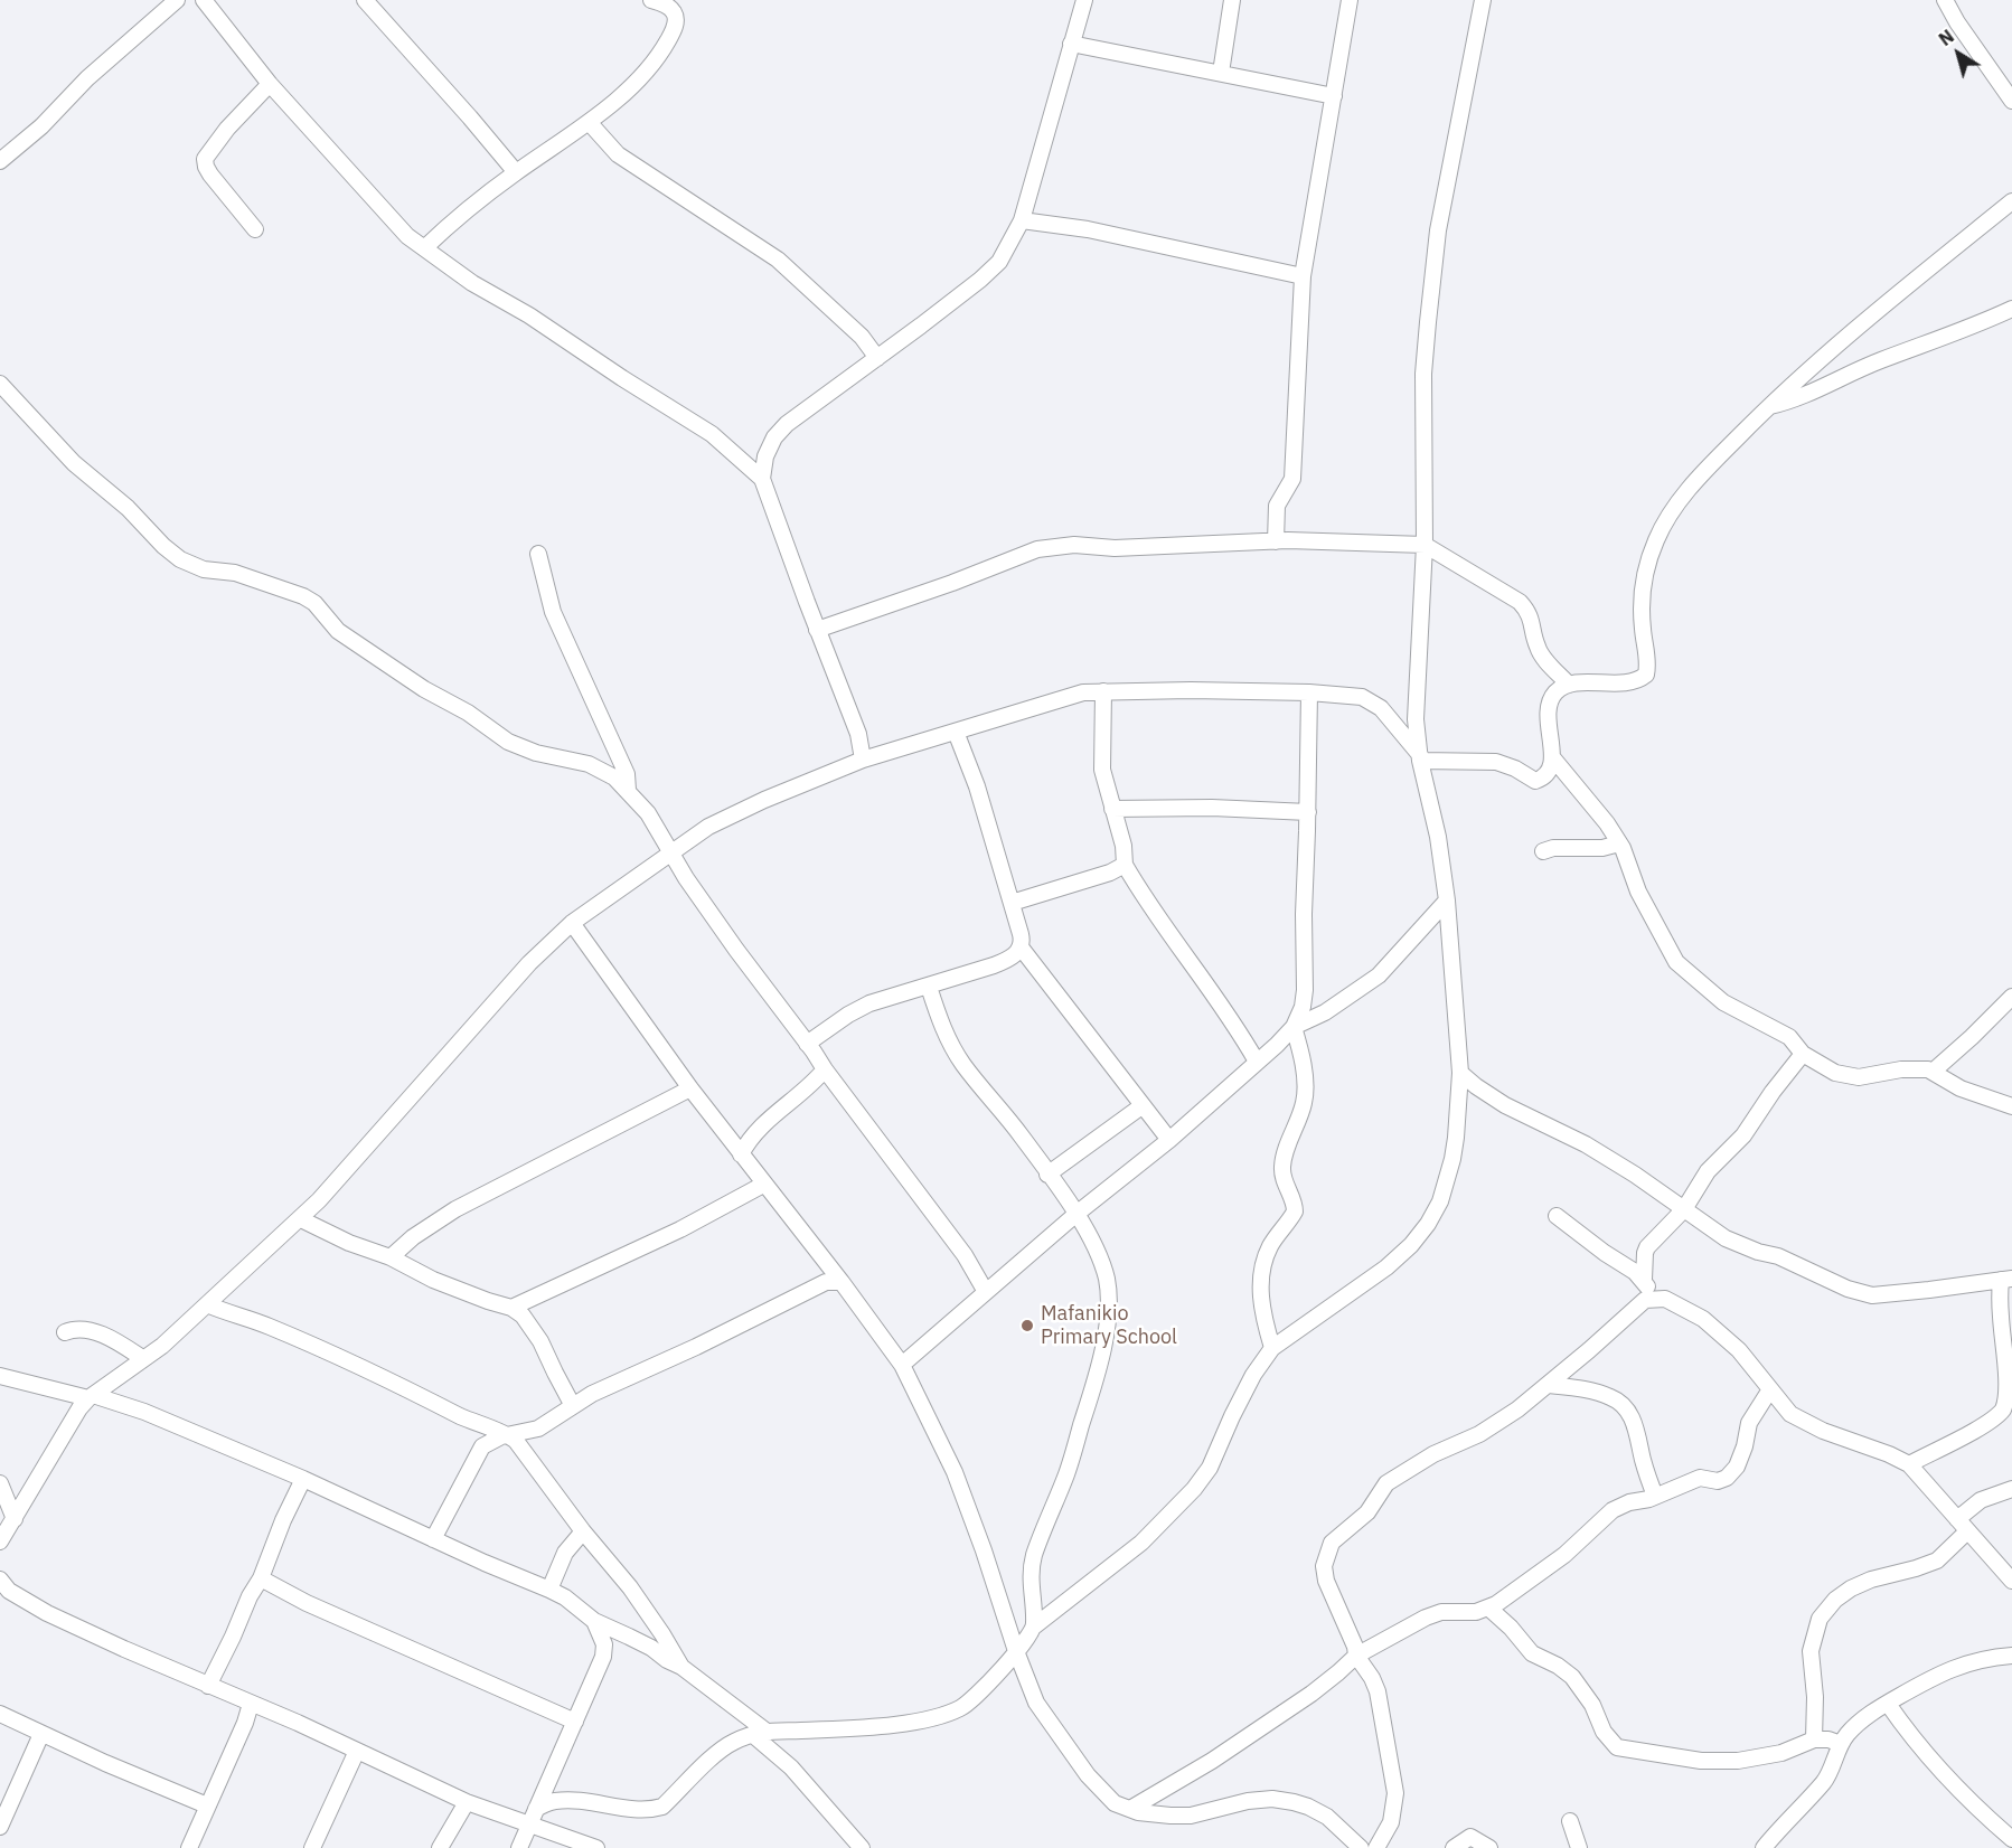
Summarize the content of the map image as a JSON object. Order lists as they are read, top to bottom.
{
  "places": ["Mafanikio Primary School"],
  "north": "top left"
}
